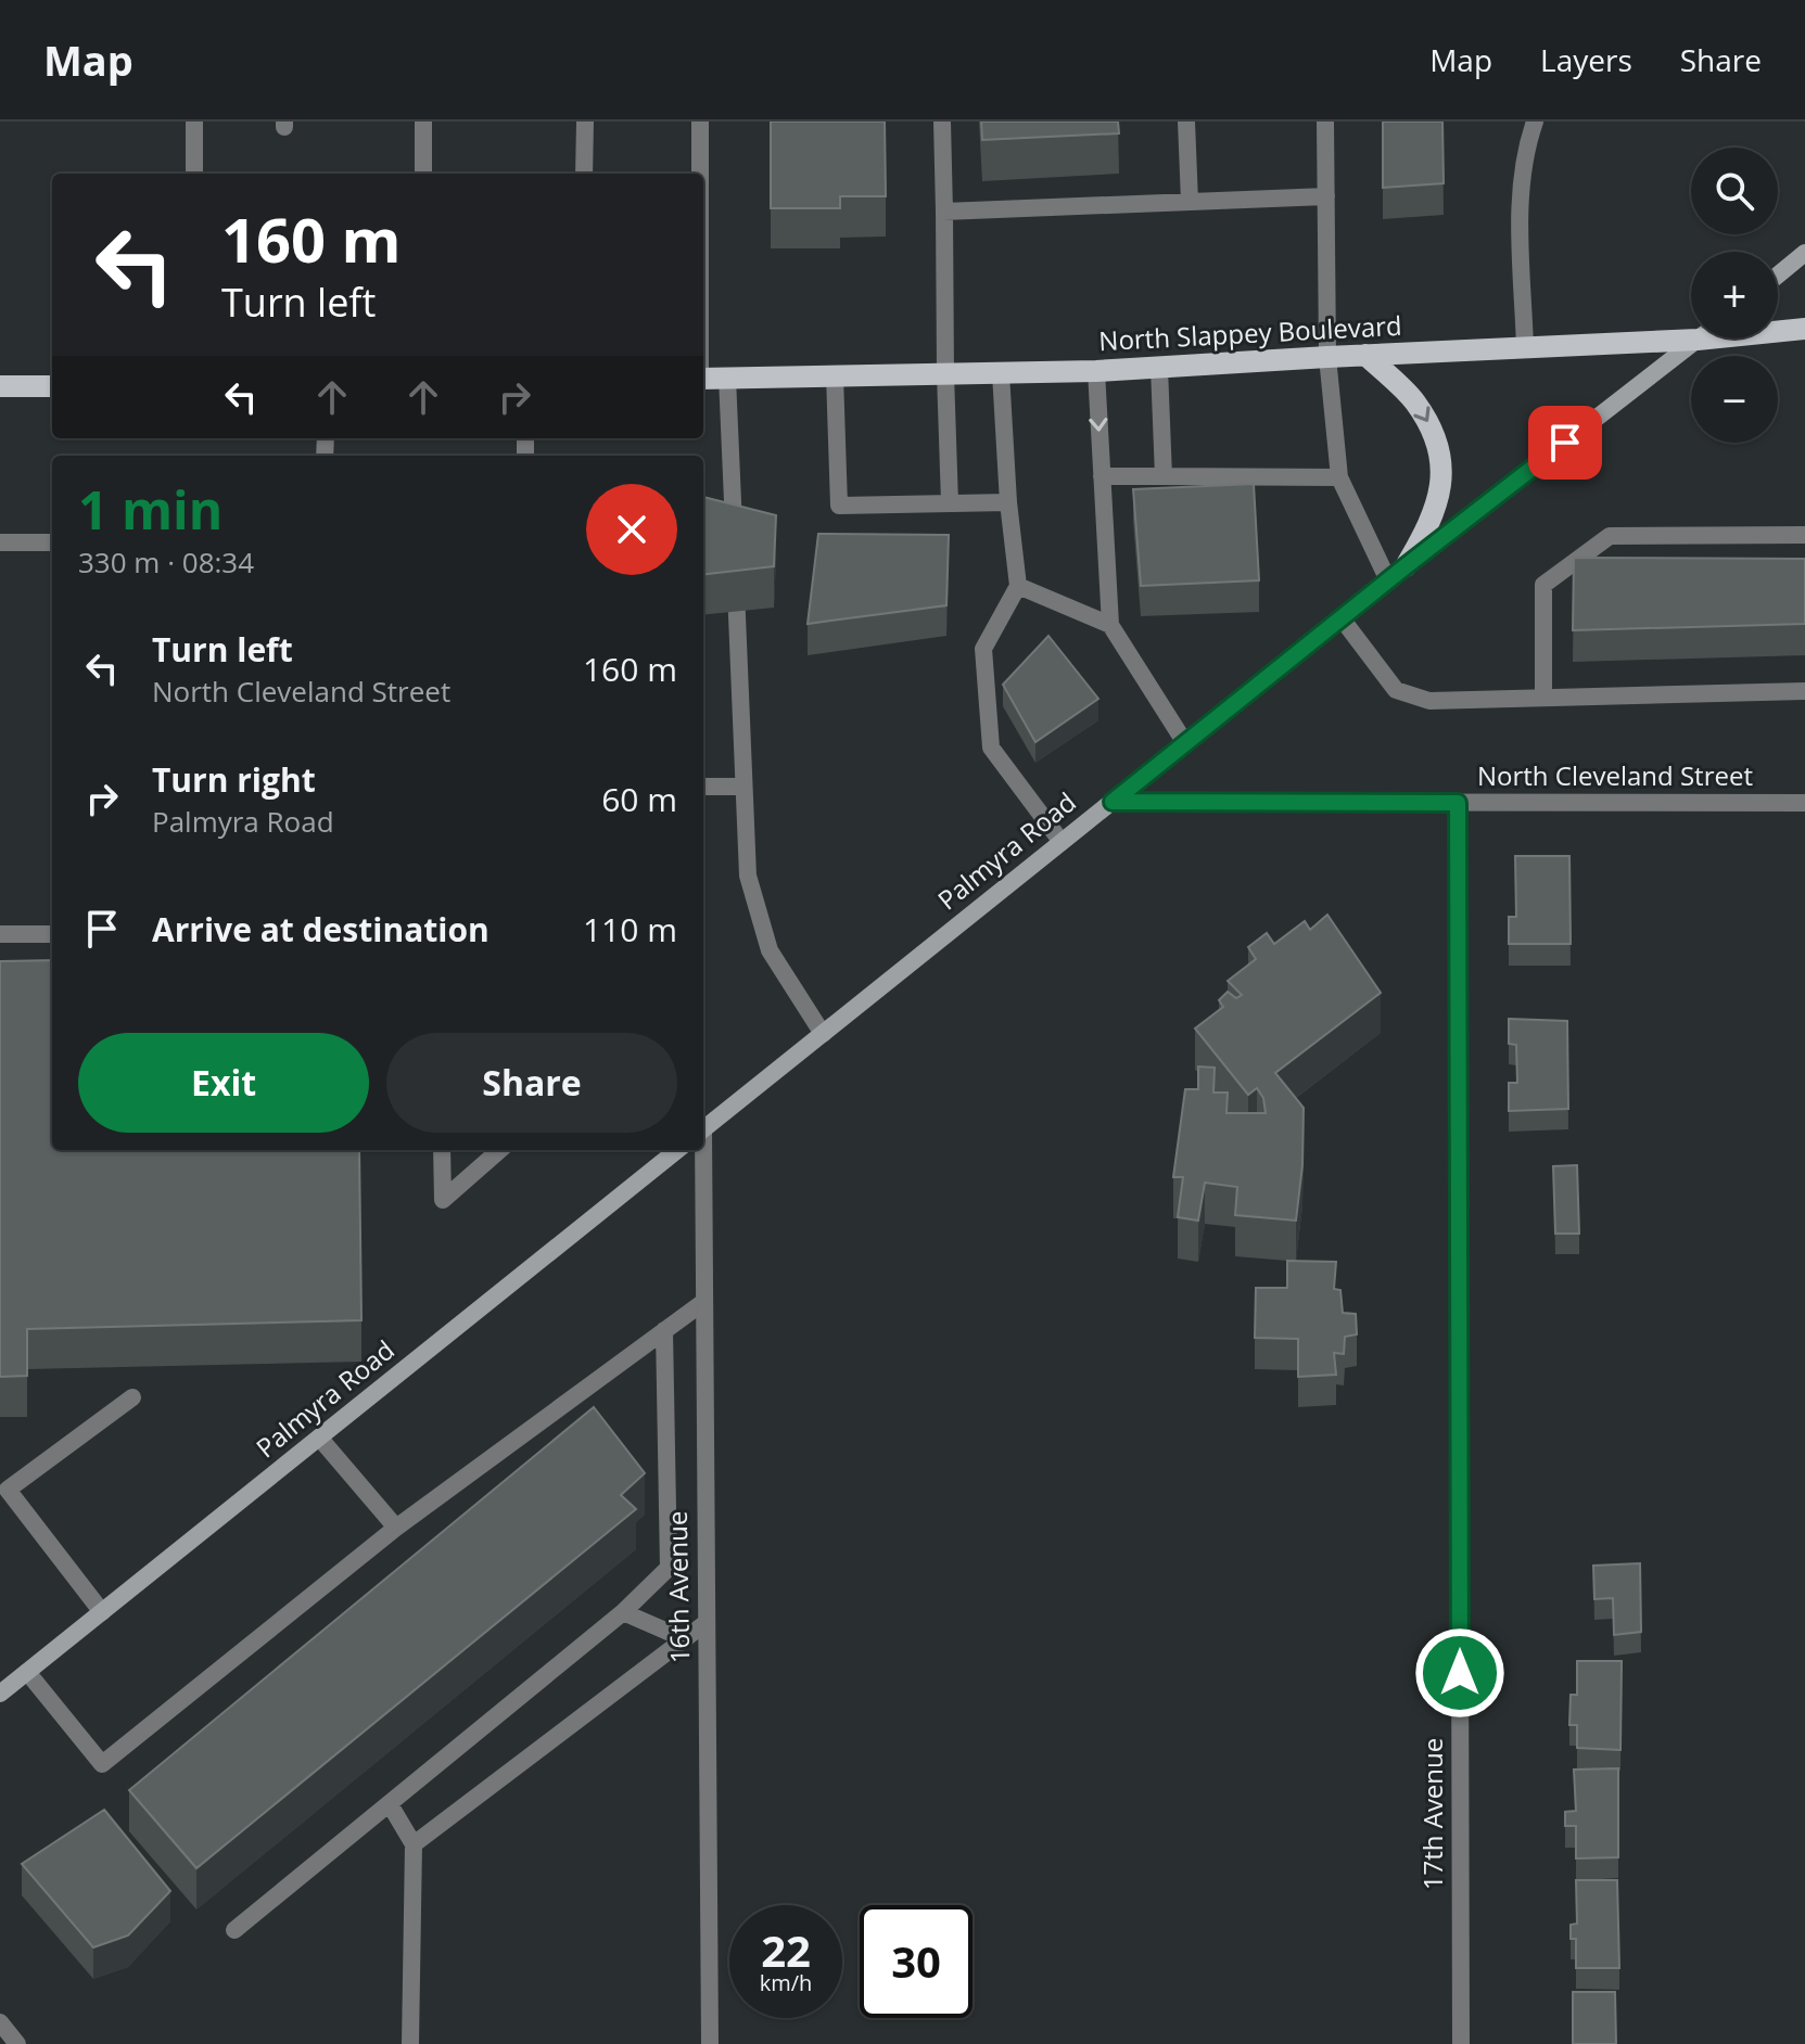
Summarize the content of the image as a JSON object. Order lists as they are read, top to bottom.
{
  "streets": {
    "main road": ["North Slappey Boulevard", "Palmyra Road"],
    "street": ["North Cleveland Street", "16th Avenue", "17th Avenue"]
  },
  "crossings": [
    ["North Slappey Boulevard", "Palmyra Road"],
    ["North Cleveland Street", "Palmyra Road"],
    ["North Cleveland Street", "17th Avenue"]
  ],
  "page": {
    "header": "Map",
    "nav": ["Map", "Layers", "Share"],
    "map_buttons": ["+", "−"],
    "turn": ["160 m", "Turn left"],
    "heading": ["1 min", "330 m · 08:34"],
    "list": [
      {
        "name": "Turn left",
        "note": "North Cleveland Street",
        "value": "160 m"
      },
      {
        "name": "Turn right",
        "note": "Palmyra Road",
        "value": "60 m"
      },
      {
        "name": "Arrive at destination",
        "value": "110 m"
      }
    ],
    "buttons": ["Exit", "Share"],
    "speed": "22 km/h",
    "limit": "30"
  }
}
